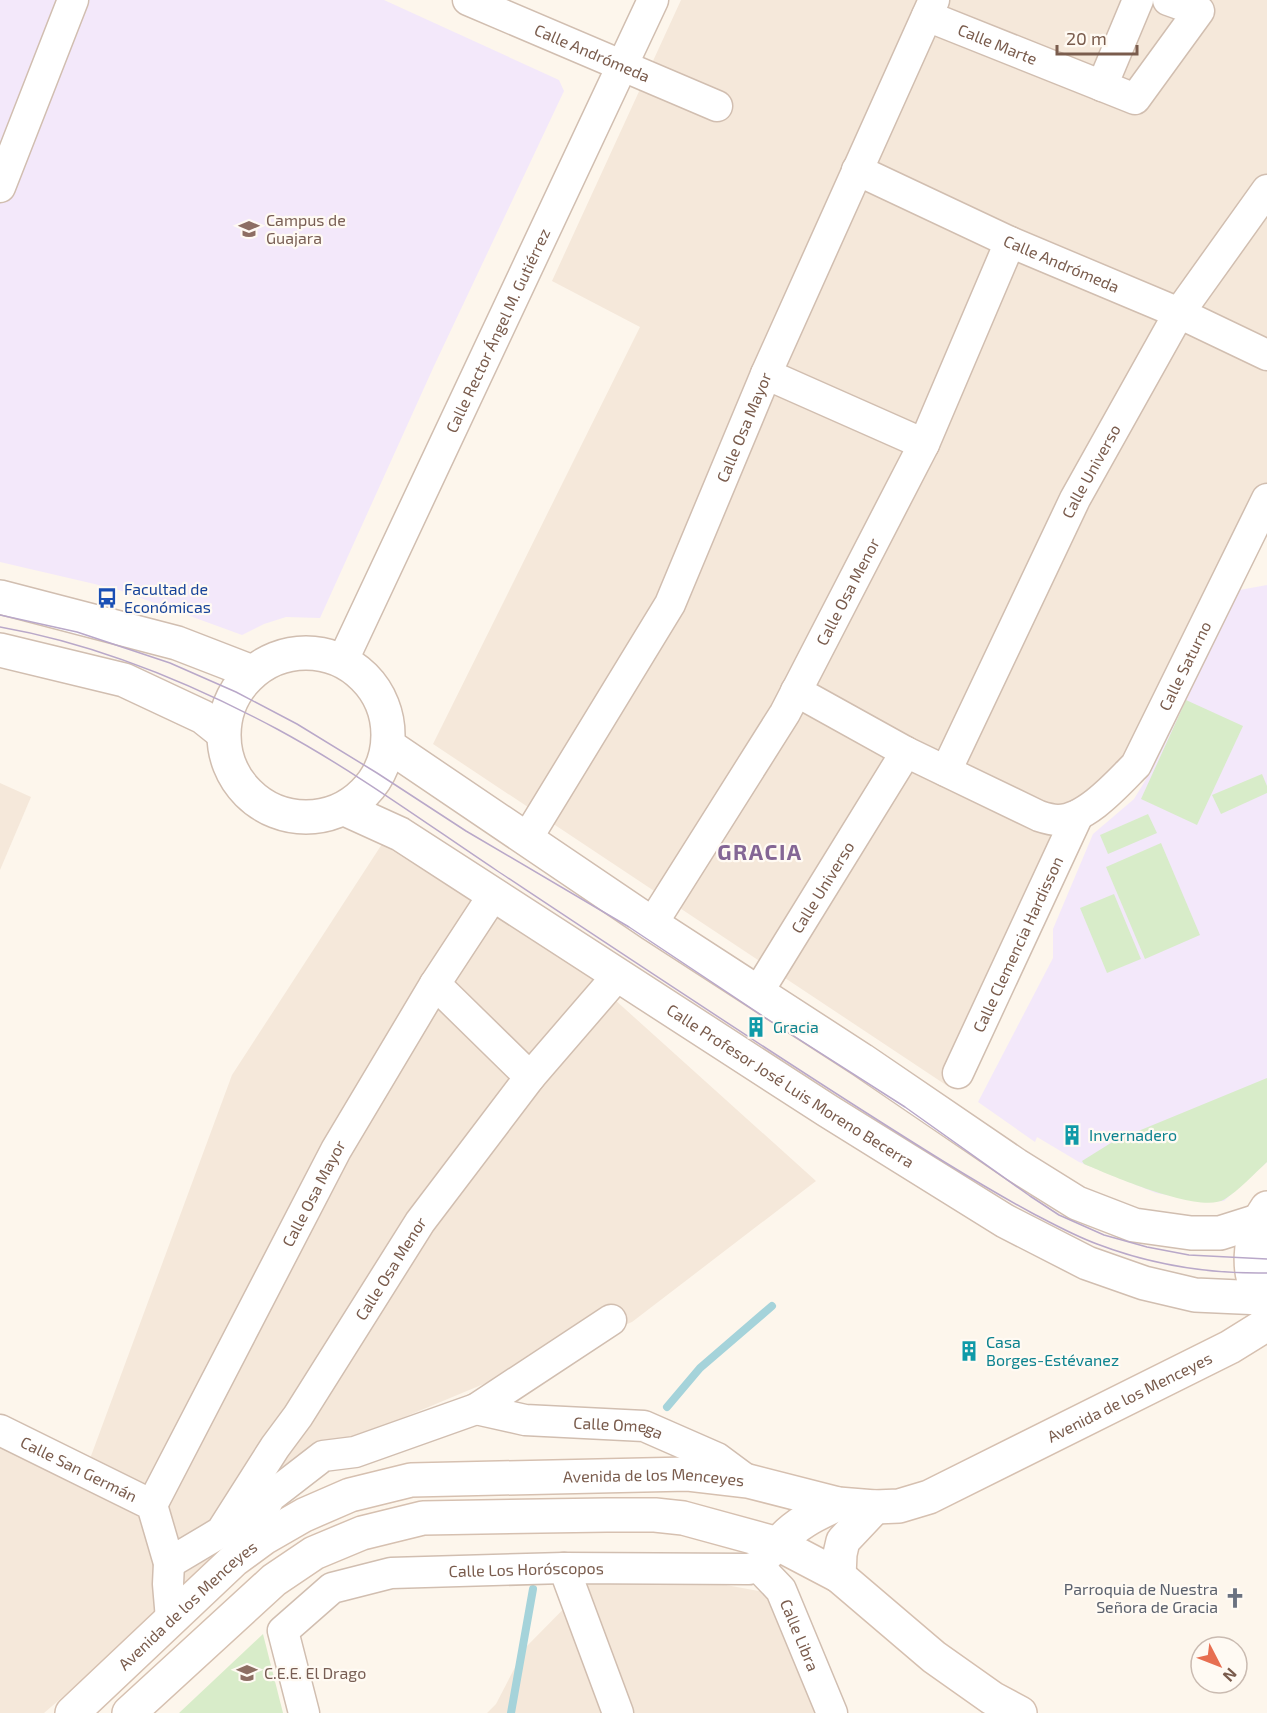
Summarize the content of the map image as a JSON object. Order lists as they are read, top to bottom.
{
  "streets": {
    "street": [
      "Calle Marte",
      "Calle Andrómeda",
      "Calle Rector Ángel M. Gutiérrez",
      "Calle Osa Mayor",
      "Calle Universo",
      "Calle Osa Menor",
      "Calle Saturno",
      "Calle Clemencia Hardisson",
      "Calle Profesor José Luis Moreno Becerra",
      "Avenida de los Menceyes",
      "Calle Omega",
      "Calle San Germán",
      "Calle Los Horóscopos",
      "Calle Libra"
    ]
  },
  "crossings": [
    ["Calle Marte", "Calle Osa Mayor"],
    ["Calle Andrómeda", "Calle Rector Ángel M. Gutiérrez"],
    ["Calle Andrómeda", "Calle Osa Mayor"],
    ["Calle Andrómeda", "Calle Universo"],
    ["Calle Andrómeda", "Calle Osa Menor"],
    ["Calle Rector Ángel M. Gutiérrez", "Calle Profesor José Luis Moreno Becerra"],
    ["Calle Osa Mayor", "Calle Profesor José Luis Moreno Becerra"],
    ["Calle Osa Mayor", "Calle San Germán"],
    ["Calle Osa Menor", "Calle Profesor José Luis Moreno Becerra"],
    ["Calle Osa Menor", "Calle San Germán"],
    ["Calle Saturno", "Calle Clemencia Hardisson"],
    ["Calle Profesor José Luis Moreno Becerra", "Avenida de los Menceyes"],
    ["Avenida de los Menceyes", "Calle Omega"],
    ["Avenida de los Menceyes", "Calle San Germán"],
    ["Calle Los Horóscopos", "Calle Libra"]
  ],
  "districts": ["GRACIA"],
  "places": {
    "school or university": ["Campus de Guajara", "C.E.E. El Drago"],
    "bus stop": ["Facultad de Económicas"],
    "building": ["Gracia", "Invernadero", "Casa Borges-Estévanez"],
    "church": ["Parroquia de Nuestra Señora de Gracia"]
  },
  "scale_bar": "20 m",
  "north": "bottom right"
}
